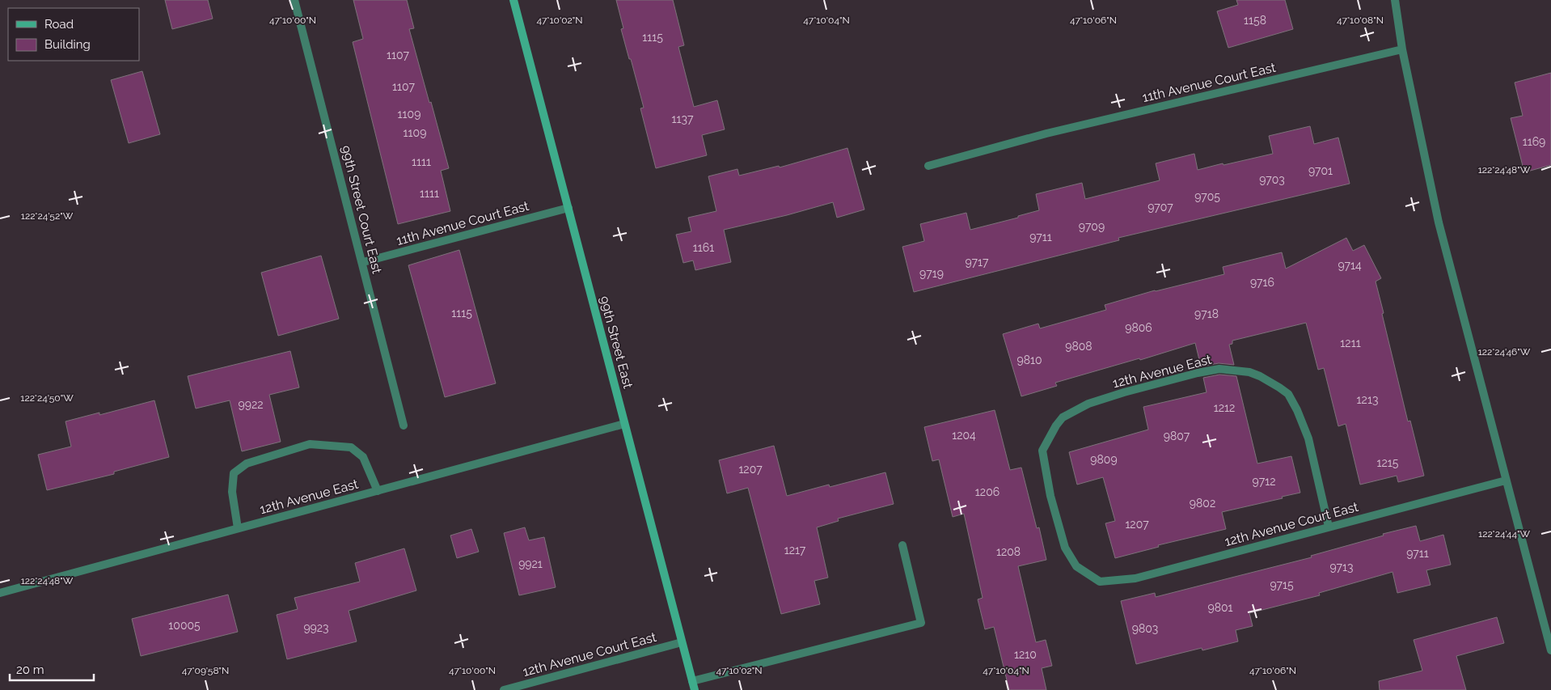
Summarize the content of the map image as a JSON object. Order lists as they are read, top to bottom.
{
  "streets": {
    "street": [
      "11th Avenue Court East",
      "99th Street Court East",
      "99th Street East",
      "12th Avenue East",
      "12th Avenue Court East"
    ]
  },
  "crossings": [
    ["11th Avenue Court East", "99th Street Court East"],
    ["11th Avenue Court East", "99th Street East"],
    ["99th Street East", "12th Avenue East"],
    ["99th Street East", "12th Avenue Court East"],
    ["12th Avenue East", "12th Avenue Court East"]
  ],
  "house_numbers": [
    "1158",
    "1115",
    "1107",
    "1107",
    "1109",
    "1137",
    "1109",
    "1169",
    "1111",
    "9701",
    "9703",
    "1111",
    "9705",
    "9707",
    "9709",
    "9711",
    "1161",
    "9717",
    "9714",
    "9719",
    "9716",
    "1115",
    "9718",
    "9806",
    "1211",
    "9808",
    "9810",
    "1213",
    "9922",
    "1212",
    "1204",
    "9807",
    "9809",
    "1215",
    "1207",
    "9712",
    "1206",
    "9802",
    "1207",
    "1217",
    "1208",
    "9711",
    "9921",
    "9713",
    "9715",
    "9801",
    "10005",
    "9923",
    "9803",
    "1210"
  ],
  "legend": ["Road", "Building"],
  "scale_bar": "20 m",
  "coordinates": [
    "47°10'00\"N",
    "47°10'02\"N",
    "47°10'04\"N",
    "47°10'06\"N",
    "47°10'08\"N",
    "122°24'48\"W",
    "122°24'52\"W",
    "122°24'46\"W",
    "122°24'50\"W",
    "122°24'44\"W",
    "47°09'58\"N"
  ]
}
